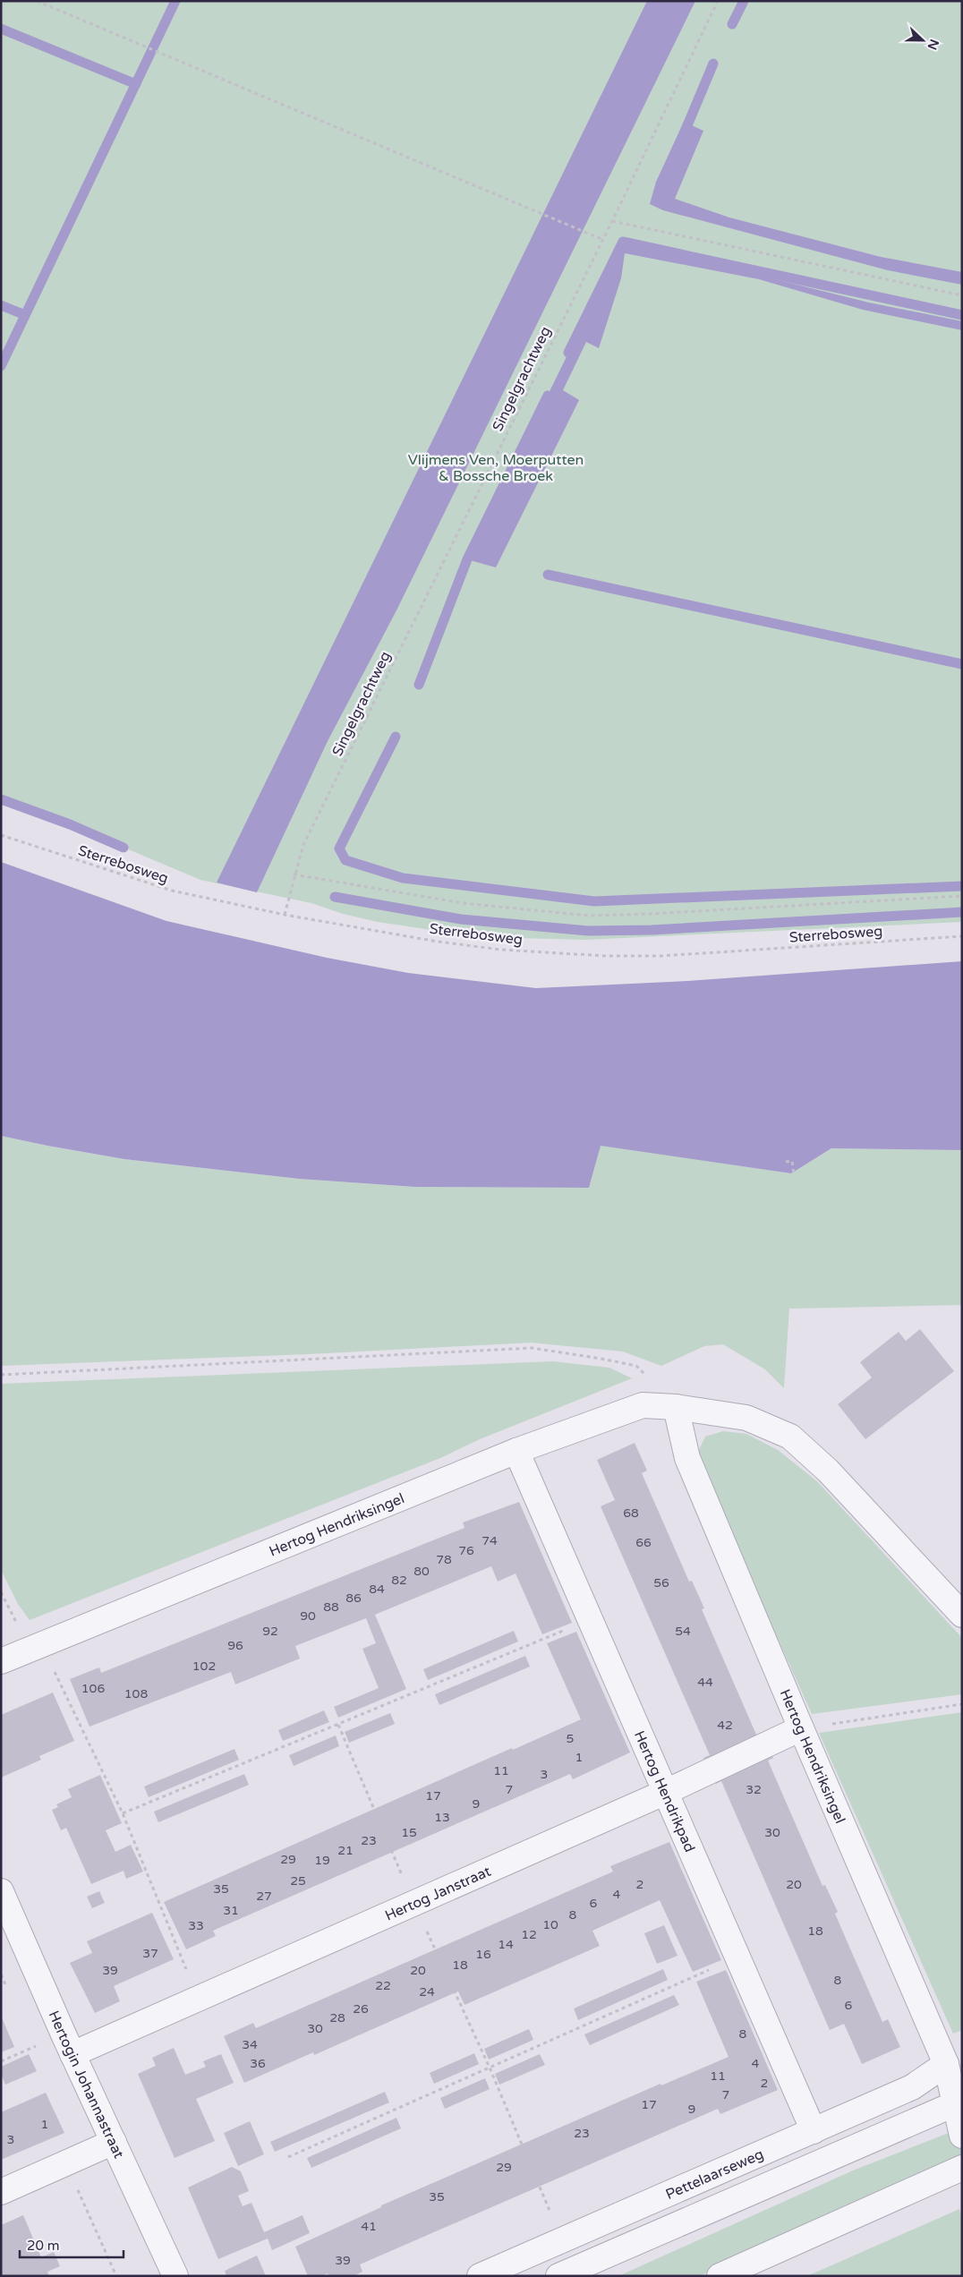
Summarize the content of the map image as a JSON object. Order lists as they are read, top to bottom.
{
  "streets": {
    "street": [
      "Hertog Hendriksingel",
      "Hertog Hendrikpad",
      "Hertog Janstraat",
      "Hertogin Johannastraat",
      "Pettelaarseweg"
    ],
    "path": ["Singelgrachtweg", "Sterrebosweg"]
  },
  "crossings": [
    ["Singelgrachtweg", "Sterrebosweg"],
    ["Hertog Hendriksingel", "Hertog Hendrikpad"],
    ["Hertog Hendriksingel", "Hertog Janstraat"],
    ["Hertog Hendriksingel", "Pettelaarseweg"],
    ["Hertog Hendrikpad", "Hertog Janstraat"],
    ["Hertog Hendrikpad", "Pettelaarseweg"],
    ["Hertog Janstraat", "Hertogin Johannastraat"]
  ],
  "parks": ["Vlijmens Ven, Moerputten & Bossche Broek"],
  "house_numbers": [
    "68",
    "74",
    "66",
    "76",
    "78",
    "80",
    "82",
    "56",
    "84",
    "86",
    "88",
    "90",
    "92",
    "54",
    "96",
    "102",
    "44",
    "106",
    "108",
    "42",
    "5",
    "1",
    "11",
    "3",
    "7",
    "32",
    "17",
    "9",
    "13",
    "15",
    "30",
    "23",
    "21",
    "29",
    "19",
    "25",
    "2",
    "20",
    "35",
    "4",
    "27",
    "6",
    "31",
    "8",
    "10",
    "33",
    "18",
    "12",
    "14",
    "37",
    "16",
    "18",
    "39",
    "20",
    "8",
    "22",
    "24",
    "6",
    "26",
    "28",
    "30",
    "8",
    "34",
    "36",
    "4",
    "11",
    "2",
    "7",
    "17",
    "9",
    "1",
    "23",
    "3",
    "29",
    "35",
    "41",
    "39"
  ],
  "scale_bar": "20 m",
  "north": "right"
}
